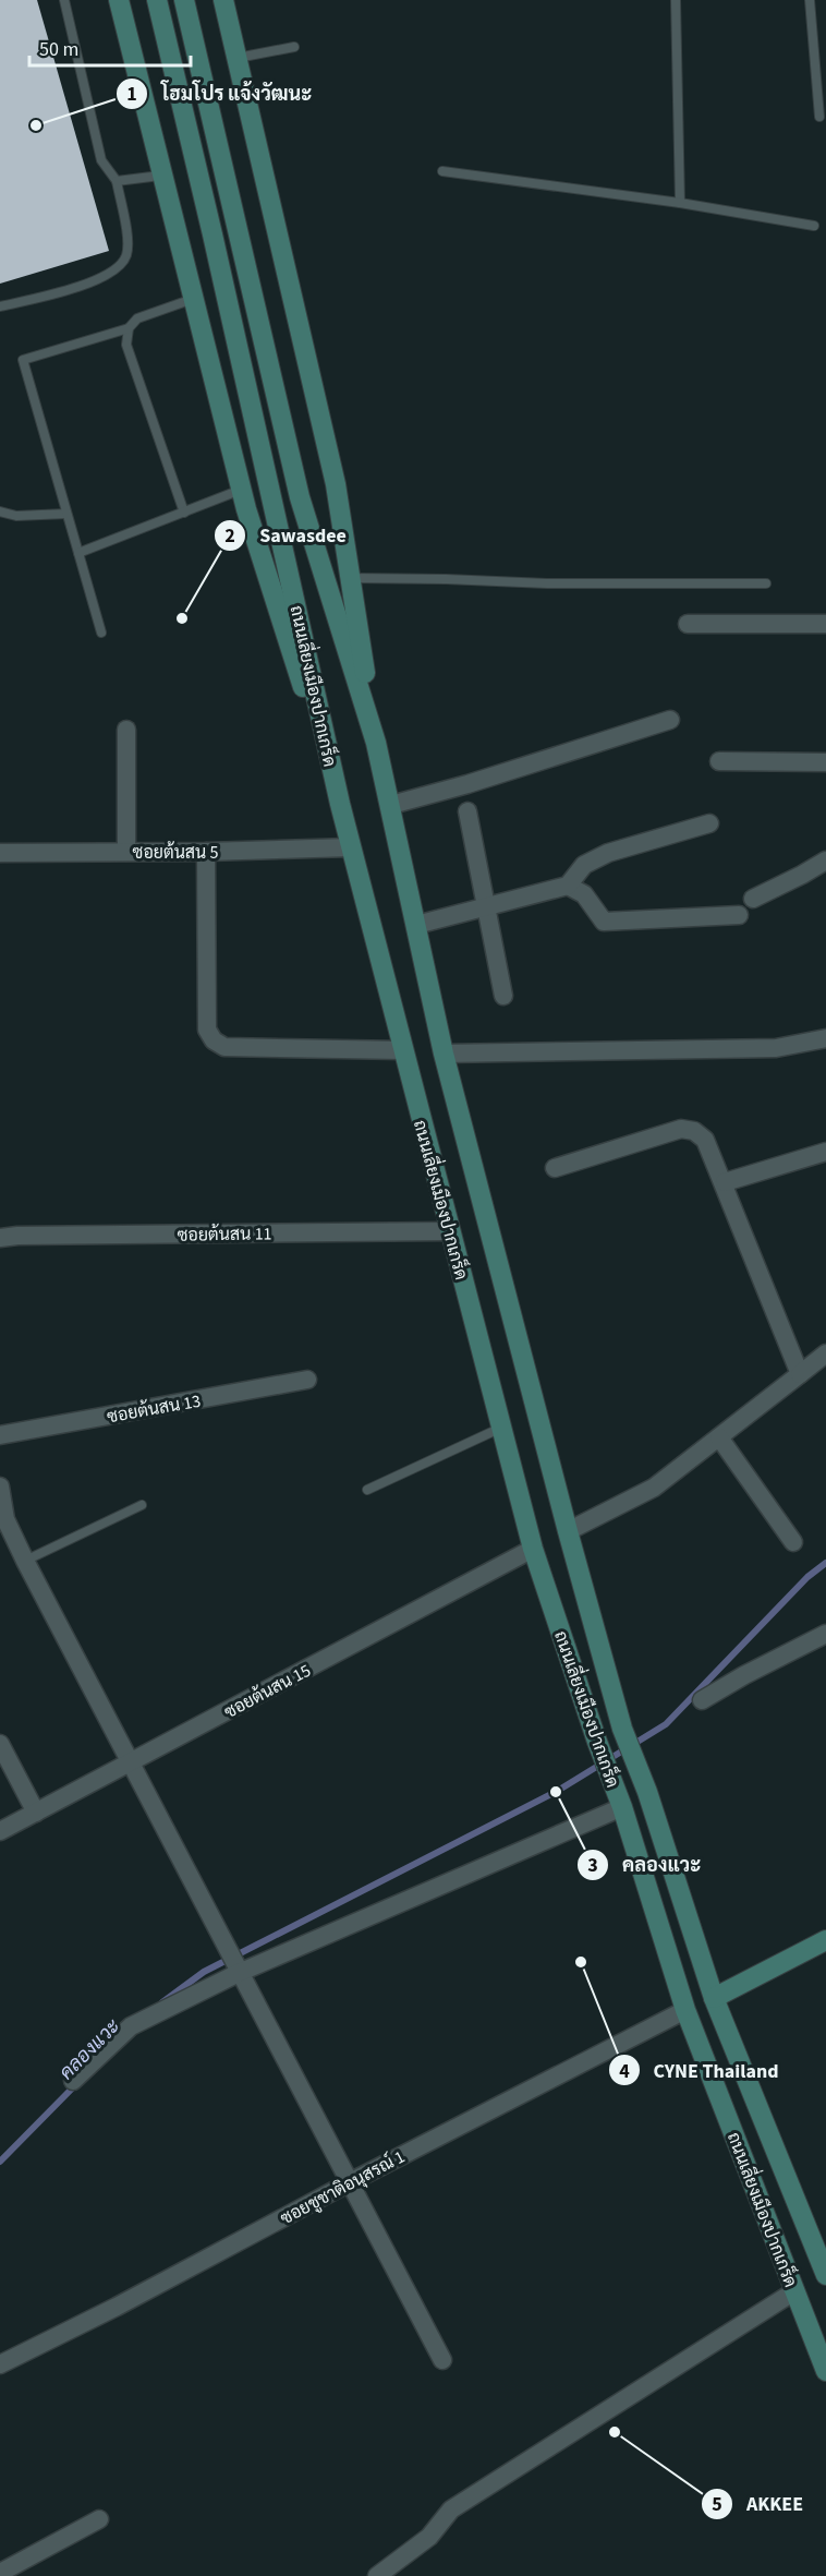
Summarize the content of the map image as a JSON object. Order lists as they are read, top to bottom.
{
  "streets": {
    "main road": ["ถนนเลี่ยงเมืองปากเกร็ด"],
    "street": [
      "ซอยต้นสน 5",
      "ซอยต้นสน 11",
      "ซอยต้นสน 13",
      "ซอยต้นสน 15",
      "ซอยชูชาติอนุสรณ์ 1"
    ]
  },
  "crossings": [
    ["ถนนเลี่ยงเมืองปากเกร็ด", "ซอยต้นสน 5"],
    ["ถนนเลี่ยงเมืองปากเกร็ด", "ซอยต้นสน 11"],
    ["ถนนเลี่ยงเมืองปากเกร็ด", "ซอยต้นสน 15"],
    ["ถนนเลี่ยงเมืองปากเกร็ด", "ซอยชูชาติอนุสรณ์ 1"]
  ],
  "water": ["คลองแวะ"],
  "places": [
    "โฮมโปร แจ้งวัฒนะ",
    "Sawasdee",
    "คลองแวะ",
    "CYNE Thailand",
    "AKKEE"
  ],
  "scale_bar": "50 m"
}
